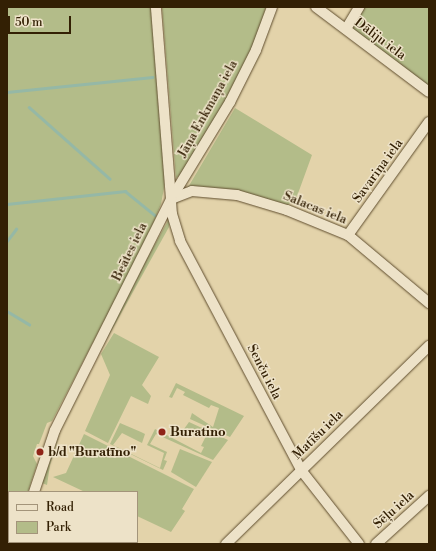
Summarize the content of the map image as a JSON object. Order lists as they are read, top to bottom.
{
  "streets": {
    "street": [
      "Dāliju iela",
      "Jāņa Enkmaņa iela",
      "Savariņa iela",
      "Salacas iela",
      "Beātes iela",
      "Senču iela",
      "Matīšu iela",
      "Sēļu iela"
    ]
  },
  "crossings": [
    ["Jāņa Enkmaņa iela", "Salacas iela"],
    ["Jāņa Enkmaņa iela", "Beātes iela"],
    ["Jāņa Enkmaņa iela", "Senču iela"],
    ["Savariņa iela", "Salacas iela"],
    ["Salacas iela", "Beātes iela"],
    ["Salacas iela", "Senču iela"],
    ["Beātes iela", "Senču iela"],
    ["Senču iela", "Matīšu iela"]
  ],
  "places": ["Buratino", "b/d \"Buratīno\""],
  "legend": ["Road", "Park"],
  "scale_bar": "50 m"
}
